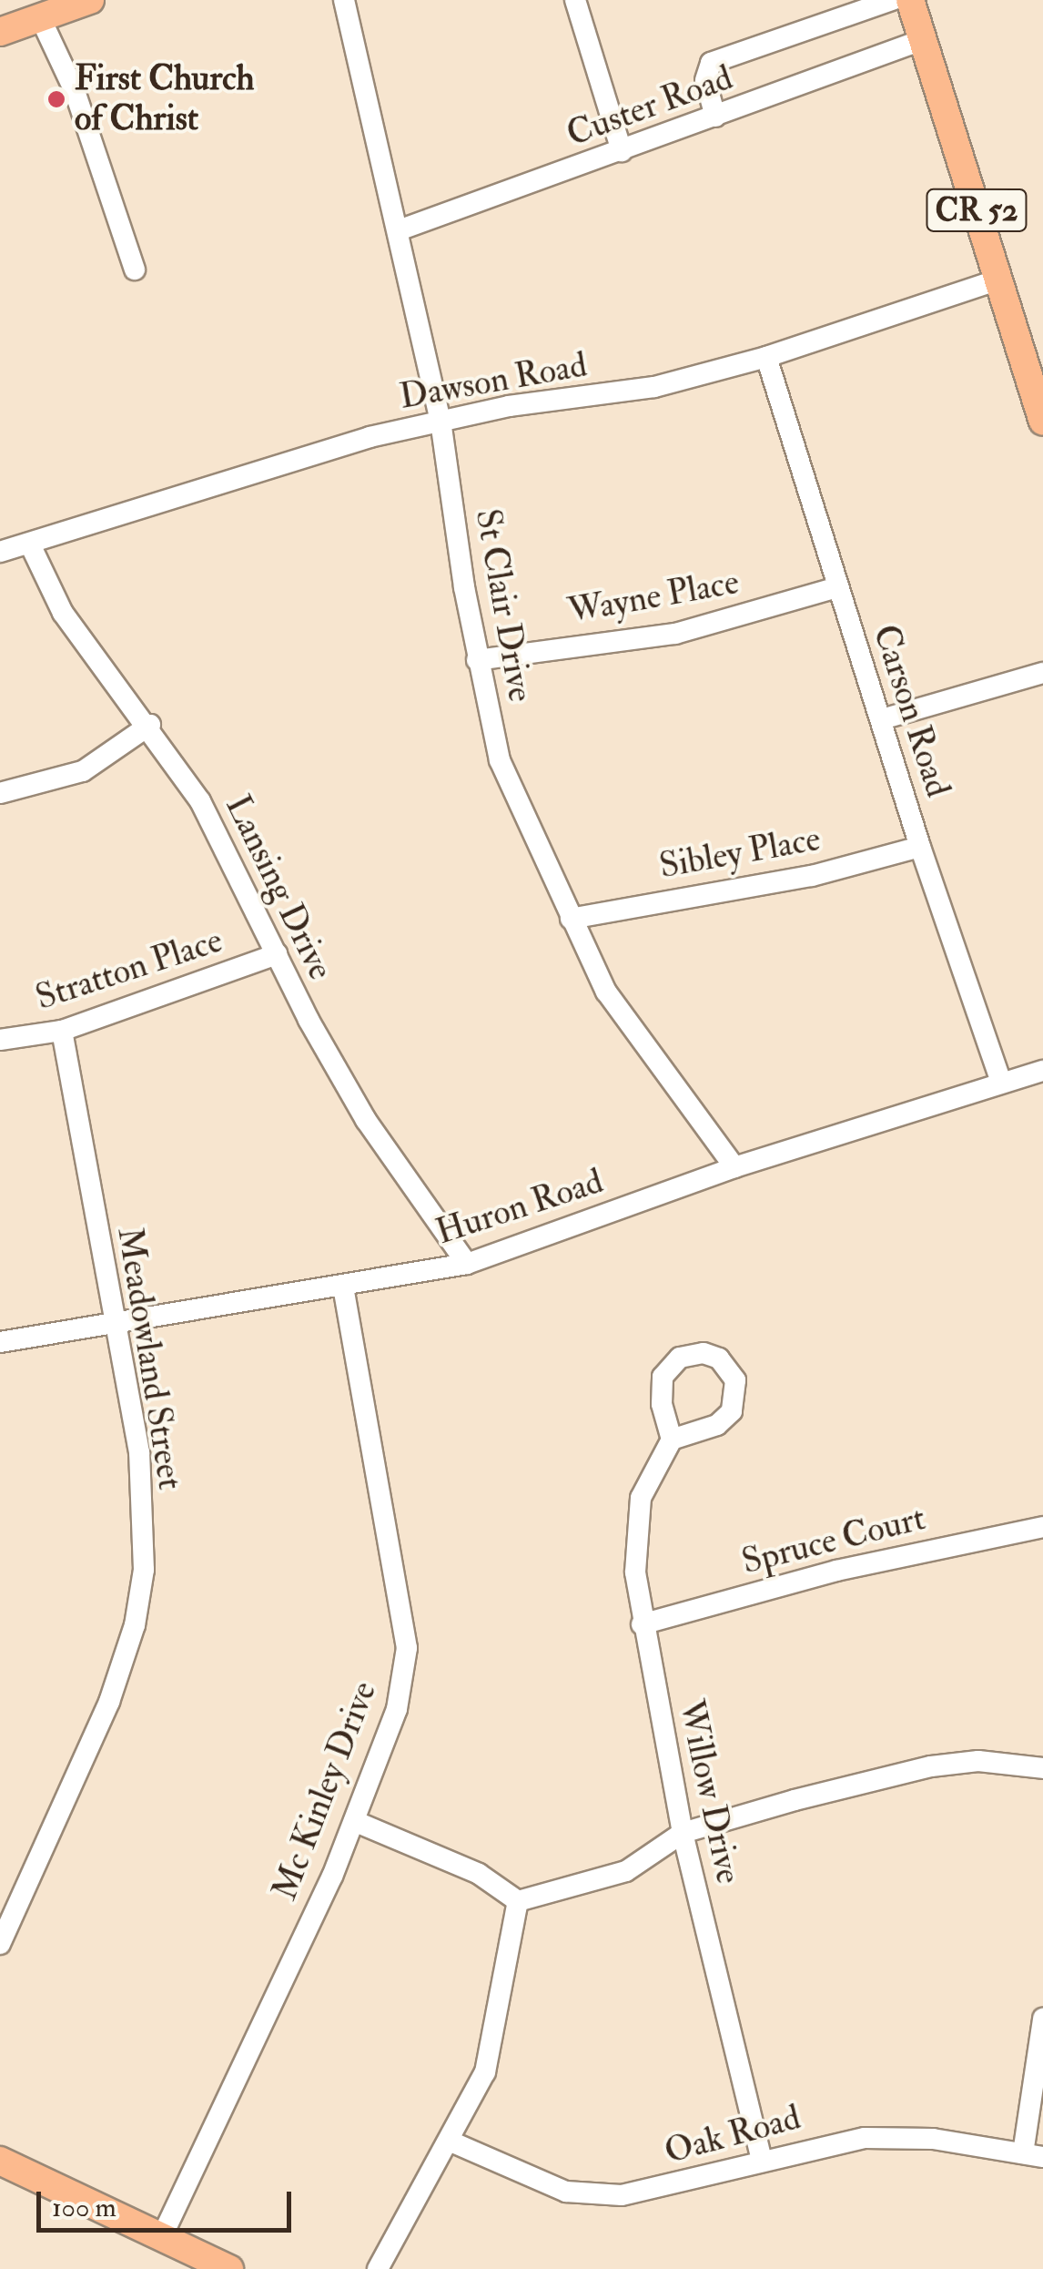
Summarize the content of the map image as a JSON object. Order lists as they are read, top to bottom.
{
  "streets": {
    "main road": ["CR 52"],
    "street": [
      "Custer Road",
      "Dawson Road",
      "Wayne Place",
      "St Clair Drive",
      "Carson Road",
      "Sibley Place",
      "Lansing Drive",
      "Stratton Place",
      "Huron Road",
      "Meadowland Street",
      "Spruce Court",
      "Mc Kinley Drive",
      "Willow Drive",
      "Oak Road"
    ]
  },
  "crossings": [
    ["Custer Road", "CR 52"],
    ["Custer Road", "St Clair Drive"],
    ["CR 52", "Dawson Road"],
    ["Dawson Road", "St Clair Drive"],
    ["Dawson Road", "Carson Road"],
    ["Dawson Road", "Lansing Drive"],
    ["Wayne Place", "St Clair Drive"],
    ["Wayne Place", "Carson Road"],
    ["St Clair Drive", "Sibley Place"],
    ["St Clair Drive", "Huron Road"],
    ["Carson Road", "Sibley Place"],
    ["Carson Road", "Huron Road"],
    ["Lansing Drive", "Stratton Place"],
    ["Lansing Drive", "Huron Road"],
    ["Stratton Place", "Meadowland Street"],
    ["Huron Road", "Meadowland Street"],
    ["Huron Road", "Mc Kinley Drive"],
    ["Spruce Court", "Willow Drive"],
    ["Willow Drive", "Oak Road"]
  ],
  "places": ["First Church of Christ"],
  "scale_bar": "100 m"
}
